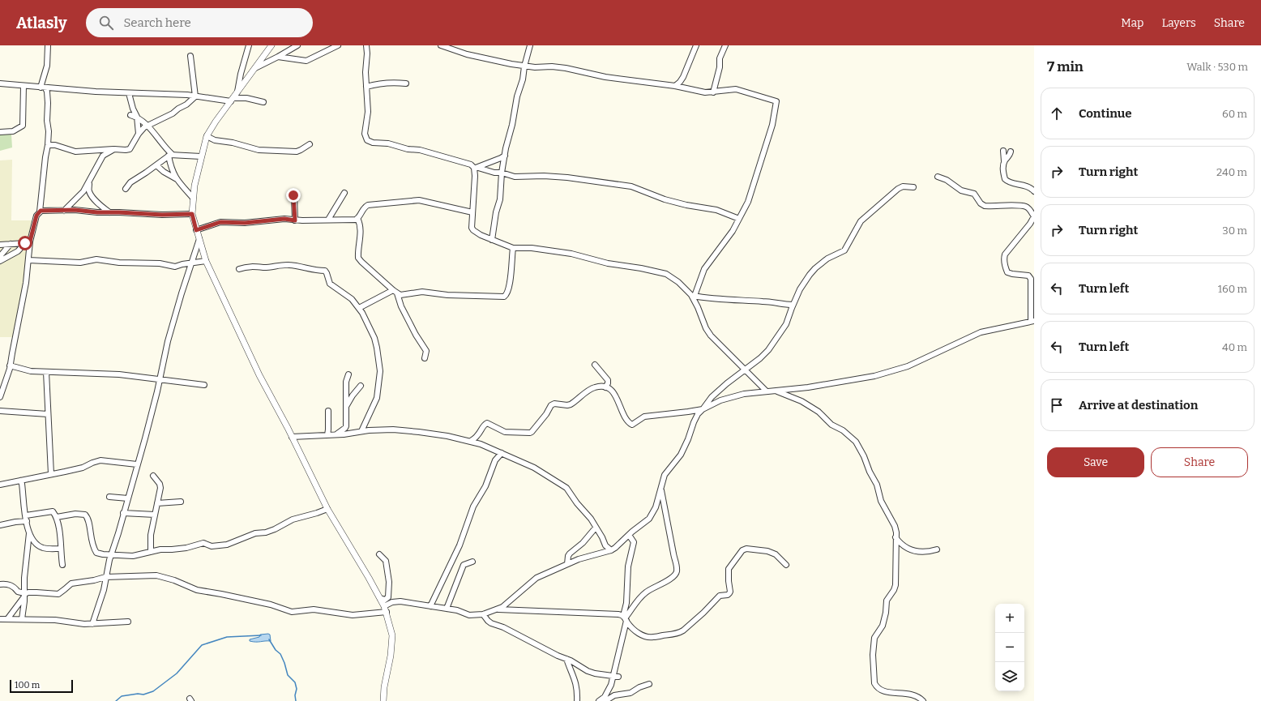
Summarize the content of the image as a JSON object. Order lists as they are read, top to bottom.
{
  "scale_bar": "100 m",
  "page": {
    "header": "Atlasly",
    "search": "Search here",
    "nav": ["Map", "Layers", "Share"],
    "heading": ["7 min", "Walk · 530 m"],
    "list": [
      ["Continue", "60 m"],
      ["Turn right", "240 m"],
      ["Turn right", "30 m"],
      ["Turn left", "160 m"],
      ["Turn left", "40 m"],
      "Arrive at destination"
    ],
    "buttons": ["Save", "Share"],
    "map_buttons": ["+", "−"],
    "scale": "100 m"
  }
}
